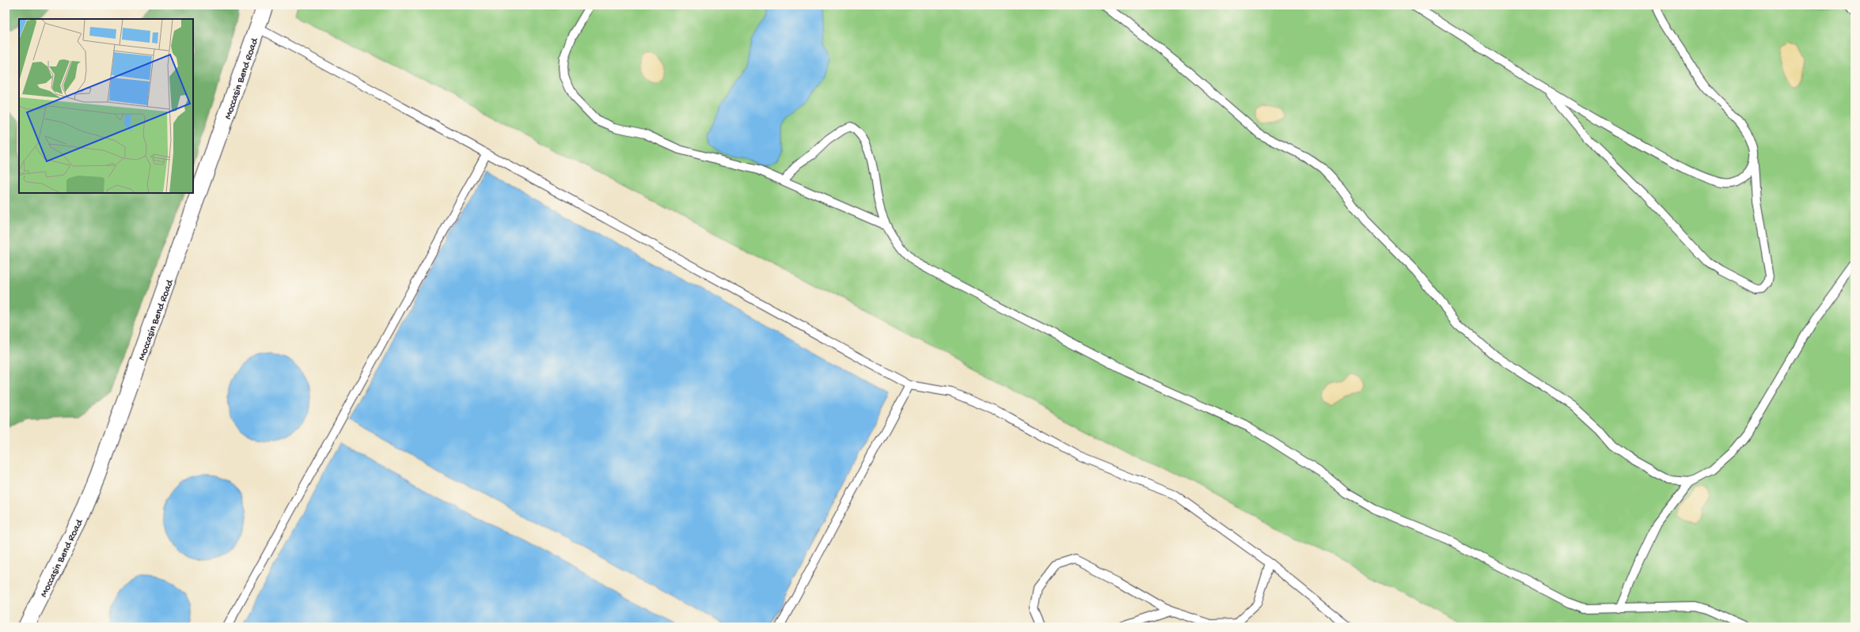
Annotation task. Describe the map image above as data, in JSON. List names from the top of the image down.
{
  "streets": {
    "street": ["Moccasin Bend Road"]
  }
}
